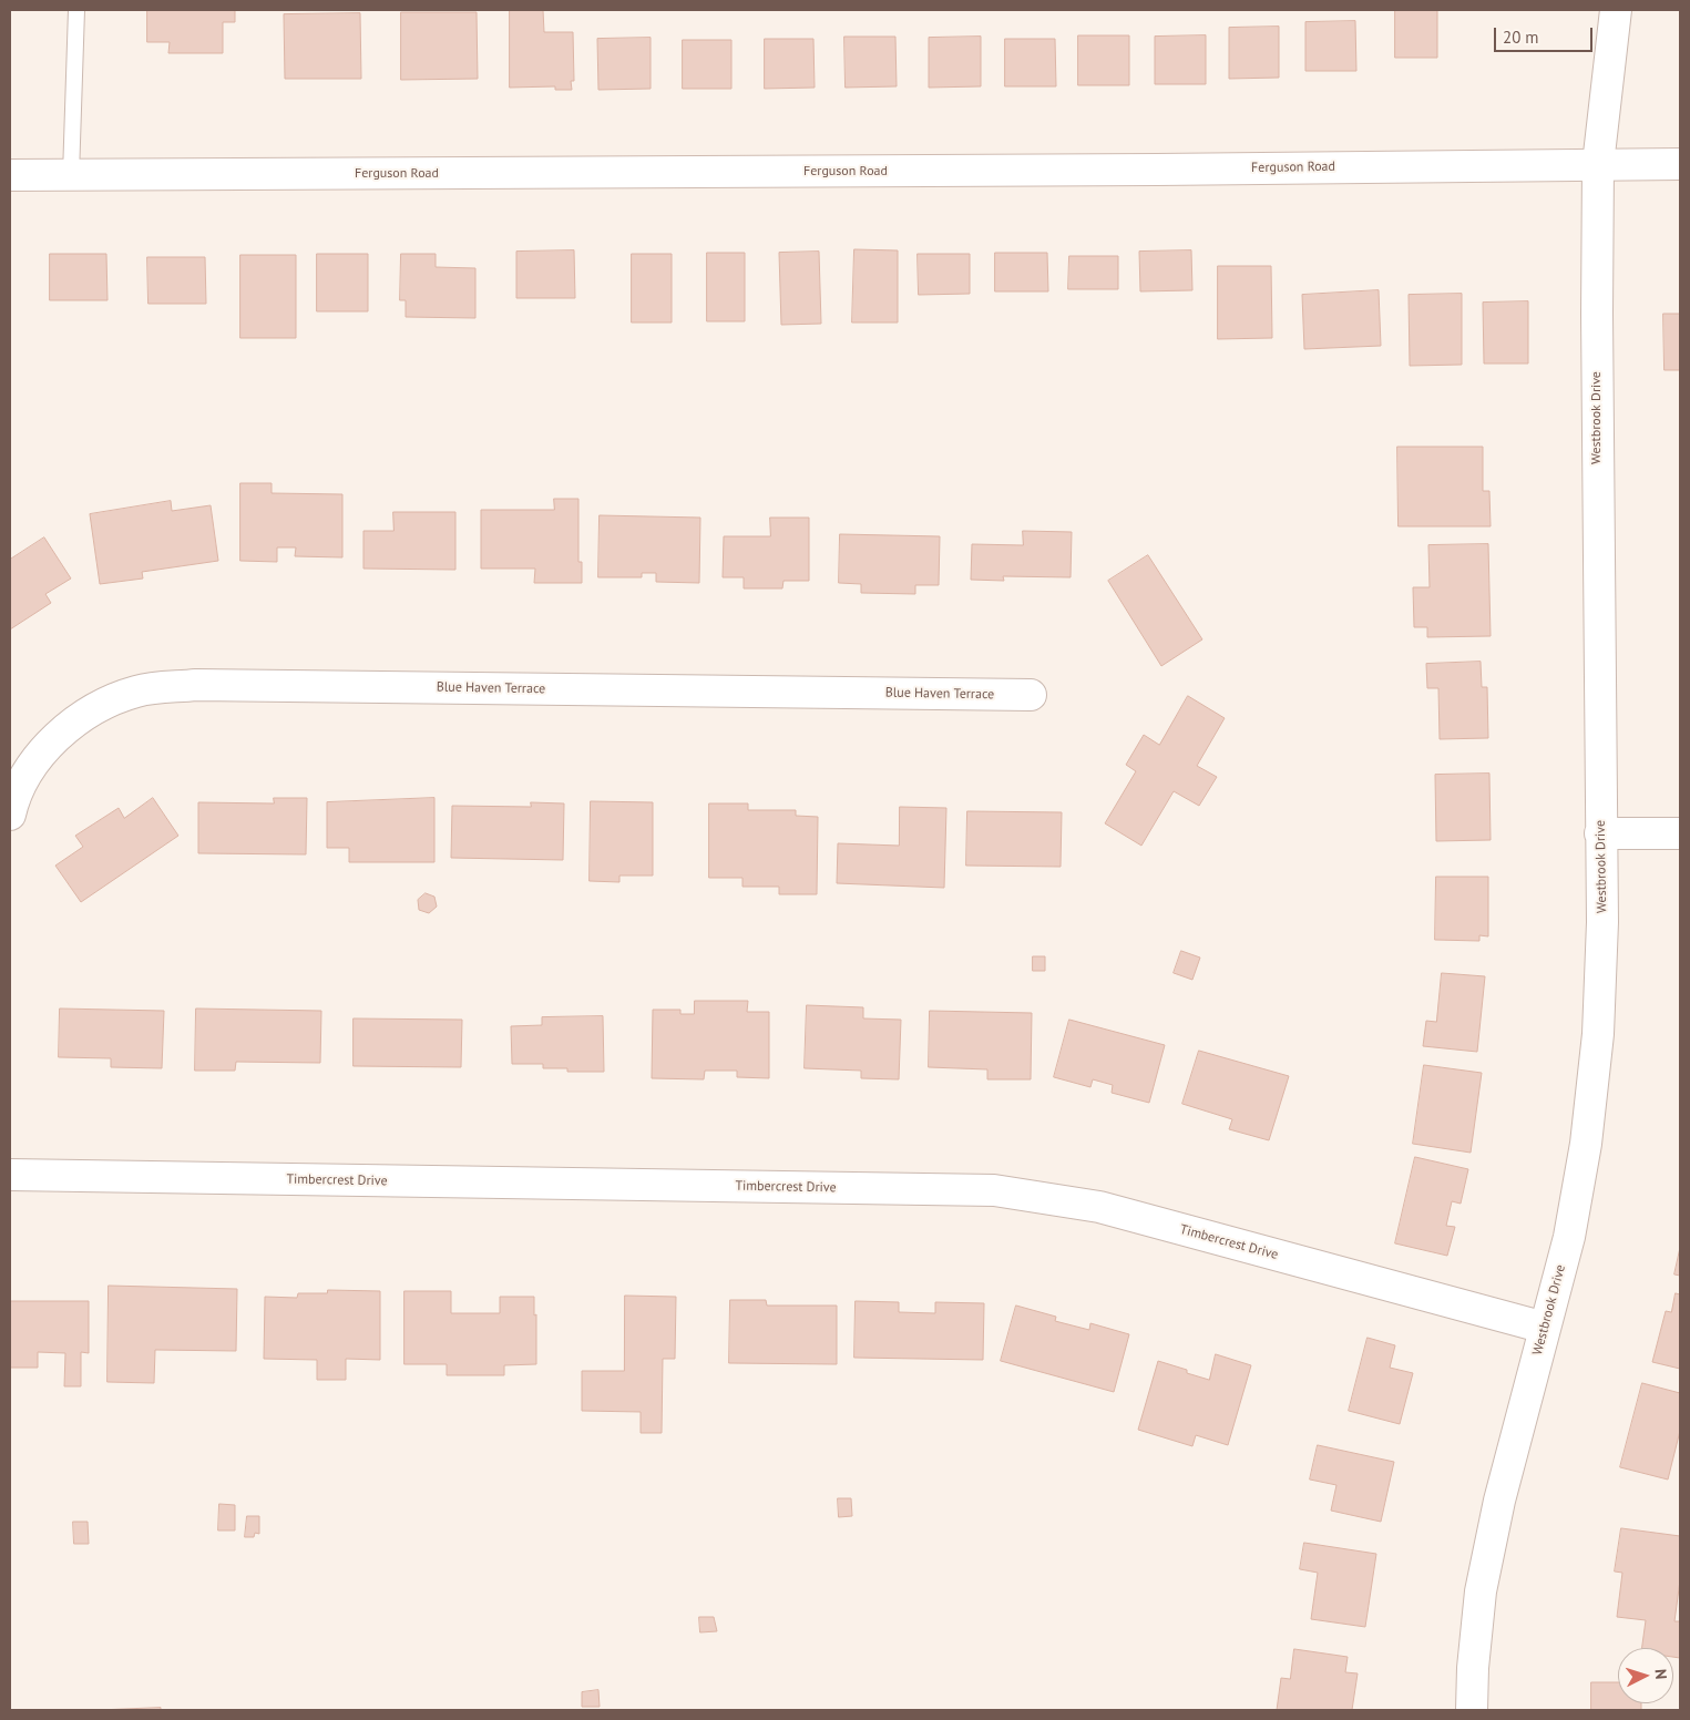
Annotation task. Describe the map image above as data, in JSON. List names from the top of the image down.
{
  "streets": {
    "street": [
      "Ferguson Road",
      "Westbrook Drive",
      "Blue Haven Terrace",
      "Timbercrest Drive"
    ]
  },
  "crossings": [
    ["Ferguson Road", "Westbrook Drive"],
    ["Westbrook Drive", "Timbercrest Drive"]
  ],
  "scale_bar": "20 m",
  "north": "right"
}
